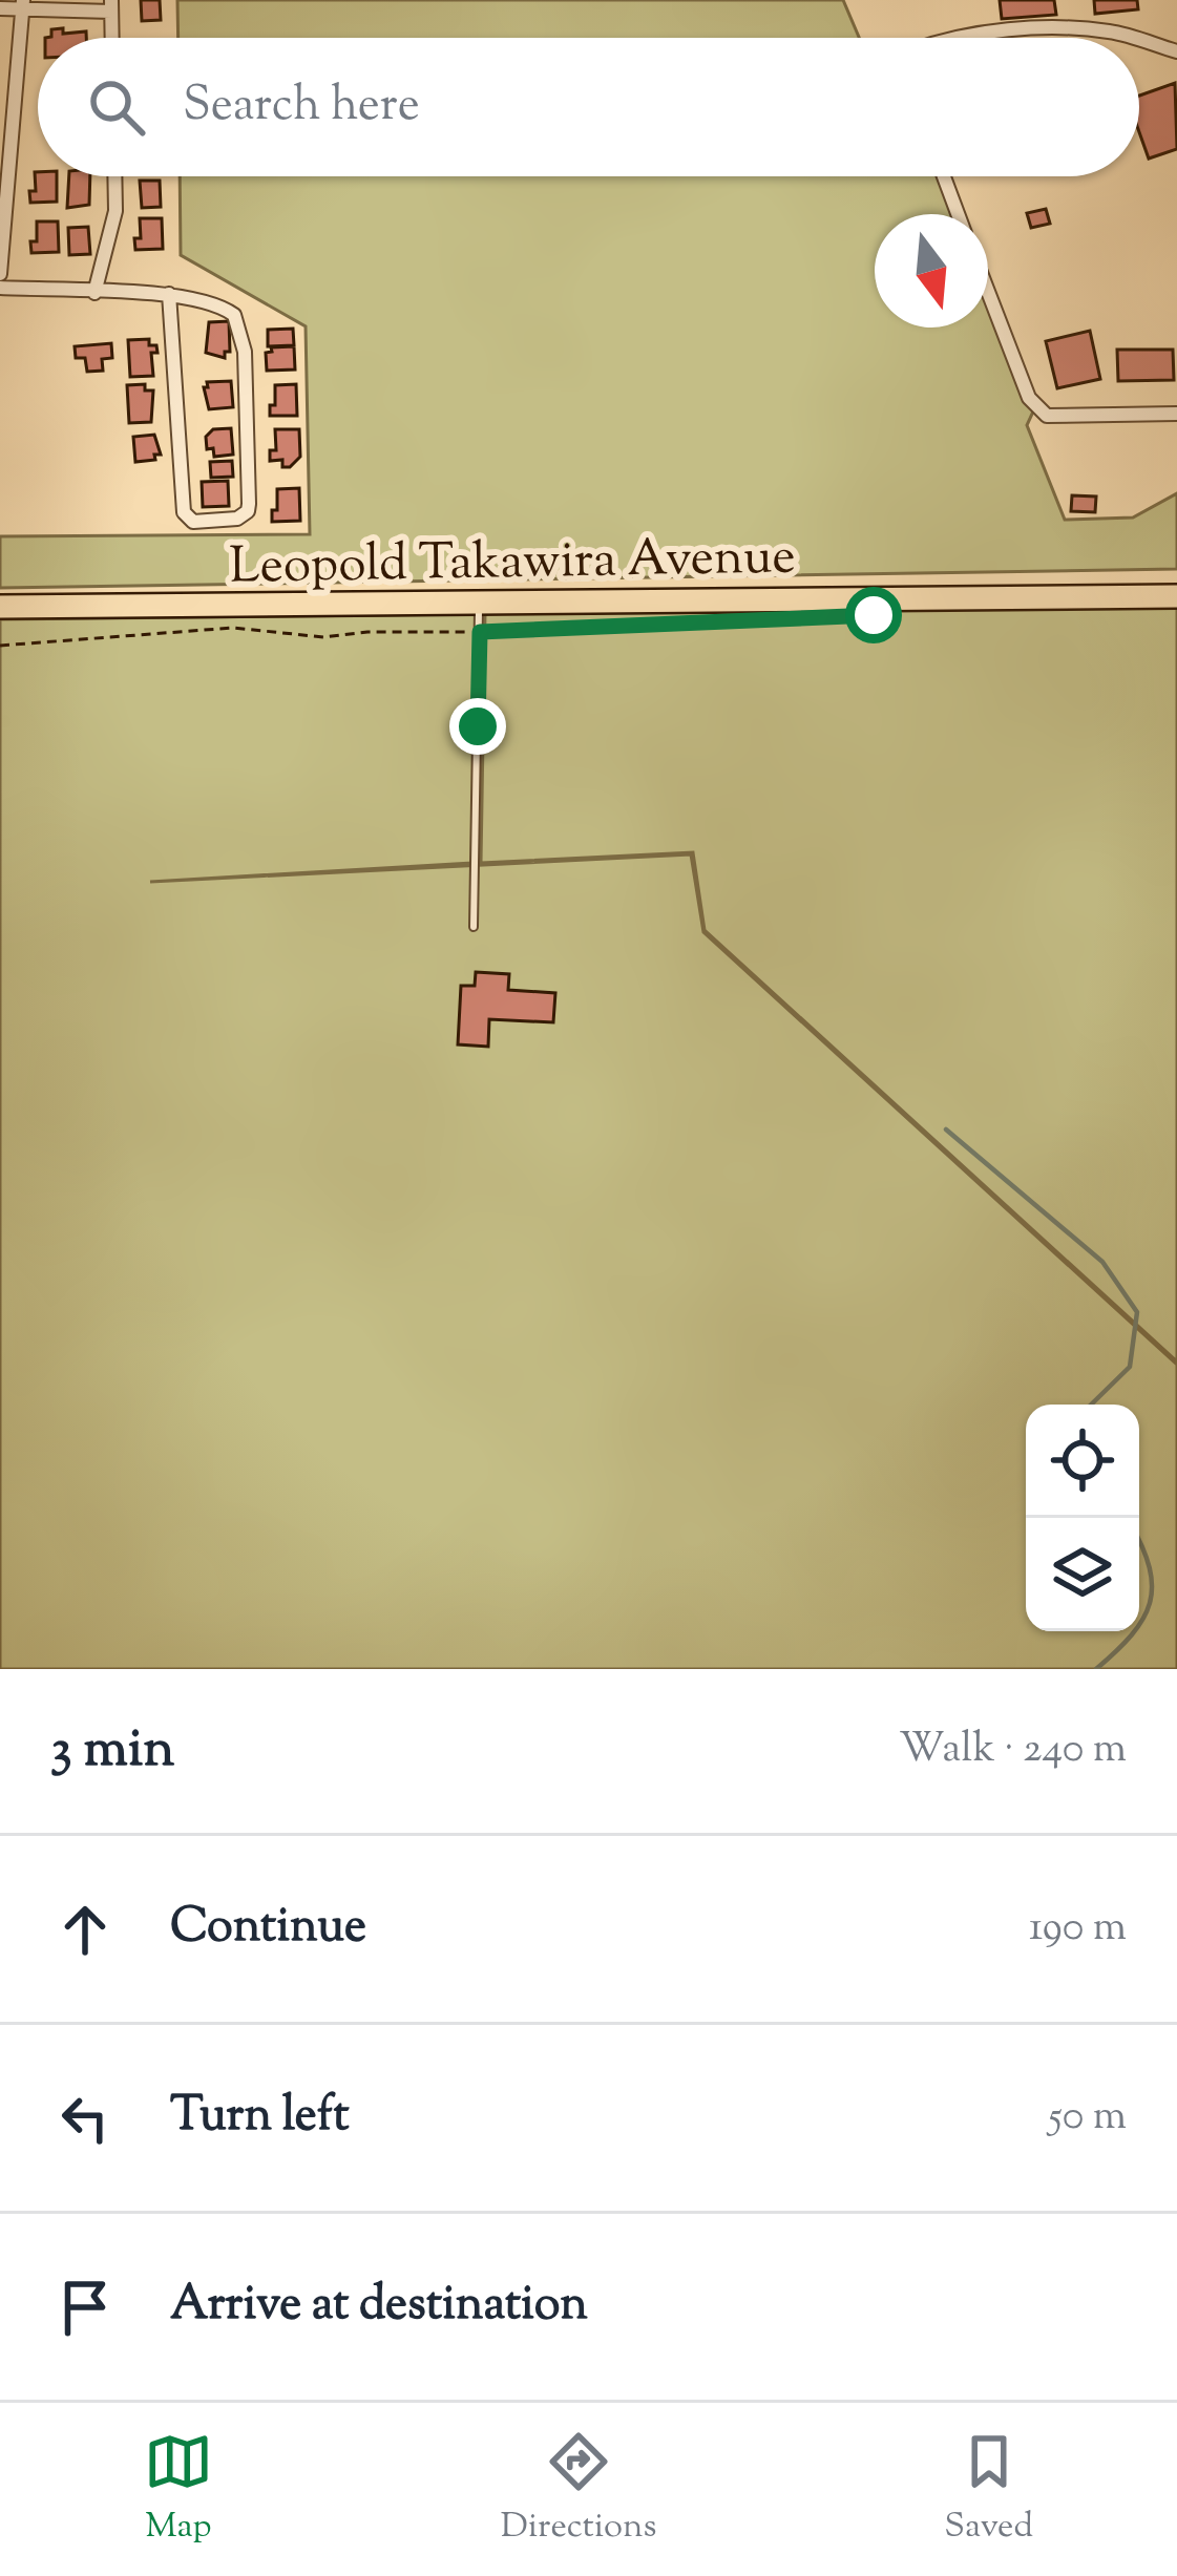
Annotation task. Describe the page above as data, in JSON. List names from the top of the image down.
{
  "streets": {
    "highway": ["Leopold Takawira Avenue"]
  },
  "north": "bottom",
  "page": {
    "search": "Search here",
    "heading": ["3 min", "Walk · 240 m"],
    "list": [
      ["Continue", "190 m"],
      ["Turn left", "50 m"],
      "Arrive at destination"
    ],
    "nav": ["Map", "Directions", "Saved"]
  }
}
